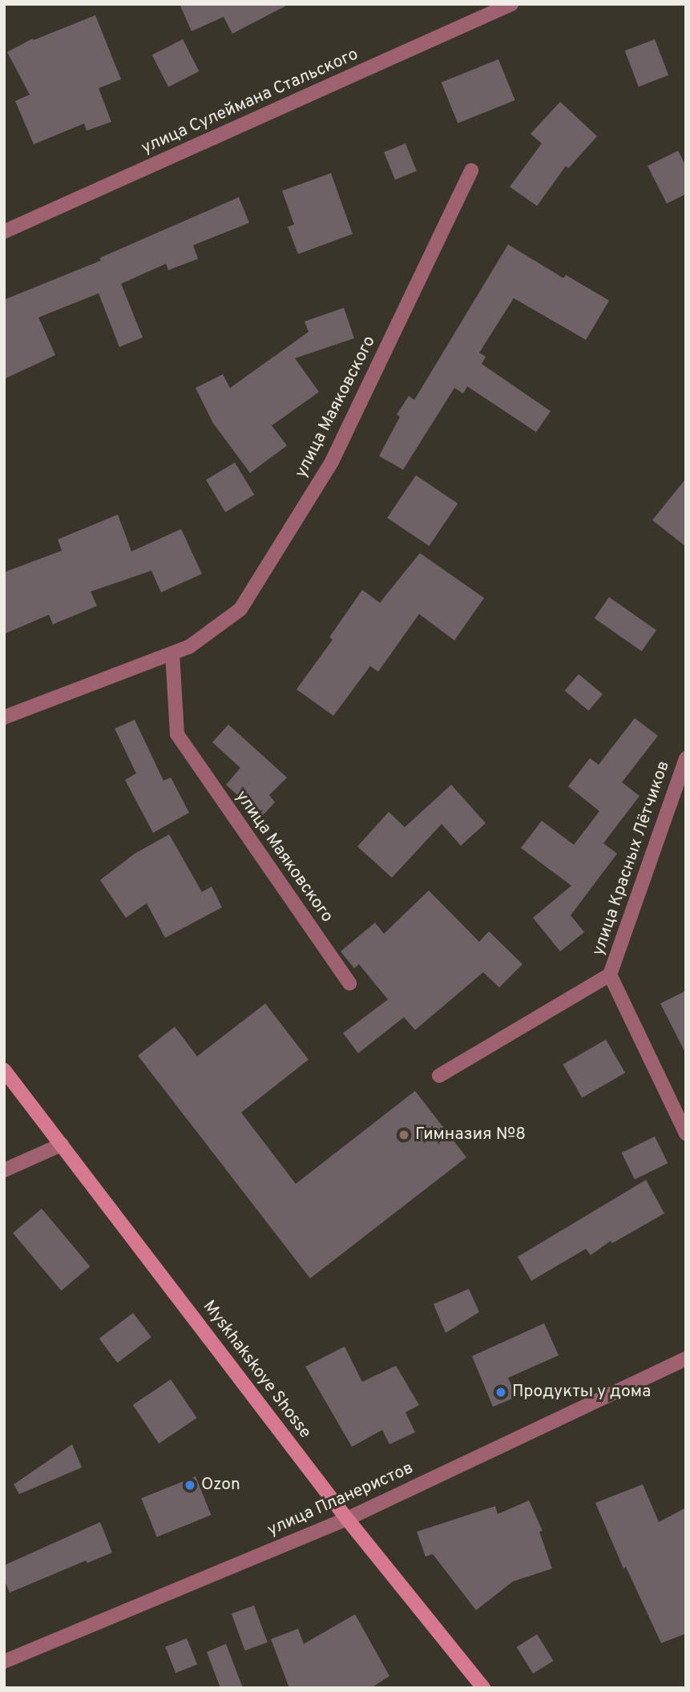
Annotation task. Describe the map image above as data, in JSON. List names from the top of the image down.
{
  "streets": {
    "street": [
      "улица Сулеймана Стальского",
      "улица Маяковского",
      "улица Красных Лётчиков",
      "Myskhakskoye Shosse",
      "улица Планеристов"
    ]
  },
  "crossings": [
    ["Myskhakskoye Shosse", "улица Планеристов"]
  ],
  "places": ["Гимназия №8", "Продукты у дома", "Ozon"]
}
